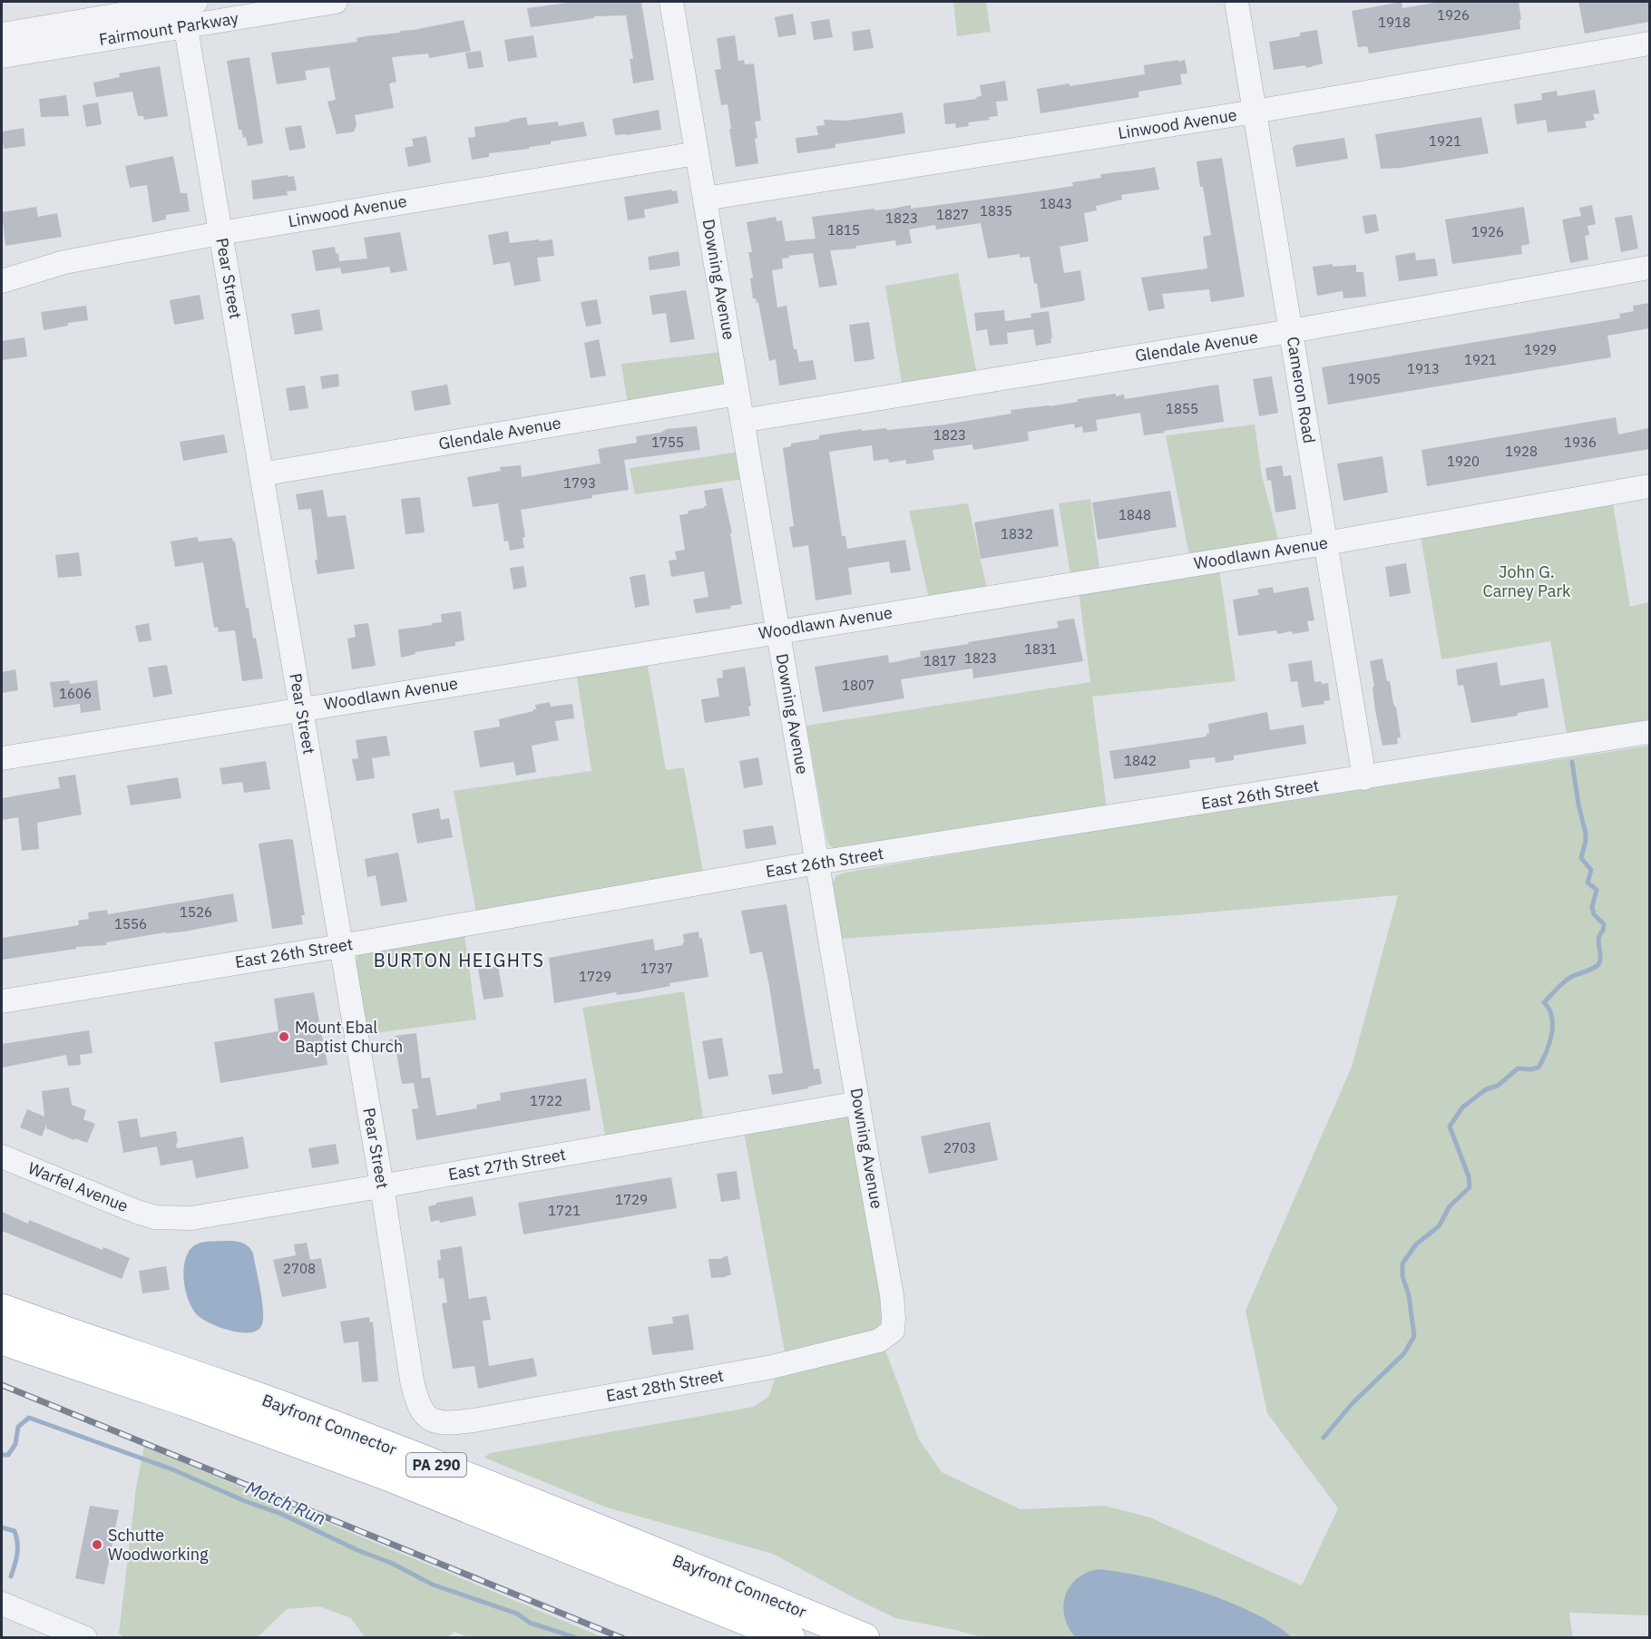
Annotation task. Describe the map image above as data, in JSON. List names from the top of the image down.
{
  "streets": {
    "highway": ["Bayfront Connector", "PA 290"],
    "street": [
      "Fairmount Parkway",
      "Linwood Avenue",
      "Pear Street",
      "Downing Avenue",
      "Glendale Avenue",
      "Cameron Road",
      "Woodlawn Avenue",
      "East 26th Street",
      "East 27th Street",
      "Warfel Avenue",
      "East 28th Street"
    ]
  },
  "crossings": [
    ["Fairmount Parkway", "Pear Street"],
    ["Linwood Avenue", "Pear Street"],
    ["Linwood Avenue", "Downing Avenue"],
    ["Linwood Avenue", "Cameron Road"],
    ["Pear Street", "Glendale Avenue"],
    ["Pear Street", "Woodlawn Avenue"],
    ["Pear Street", "East 26th Street"],
    ["Pear Street", "East 27th Street"],
    ["Pear Street", "East 28th Street"],
    ["Downing Avenue", "Glendale Avenue"],
    ["Downing Avenue", "Woodlawn Avenue"],
    ["Downing Avenue", "East 26th Street"],
    ["Downing Avenue", "East 27th Street"],
    ["Downing Avenue", "East 28th Street"],
    ["Glendale Avenue", "Cameron Road"],
    ["Cameron Road", "Woodlawn Avenue"],
    ["Cameron Road", "East 26th Street"],
    ["East 27th Street", "Warfel Avenue"]
  ],
  "districts": ["BURTON HEIGHTS"],
  "water": ["Motch Run"],
  "parks": ["John G. Carney Park"],
  "places": ["Mount Ebal Baptist Church", "Schutte Woodworking"],
  "house_numbers": [
    "1926",
    "1918",
    "1921",
    "1843",
    "1835",
    "1827",
    "1823",
    "1815",
    "1926",
    "1929",
    "1921",
    "1913",
    "1905",
    "1855",
    "1823",
    "1755",
    "1936",
    "1928",
    "1920",
    "1793",
    "1848",
    "1832",
    "1831",
    "1823",
    "1817",
    "1807",
    "1606",
    "1842",
    "1526",
    "1556",
    "1737",
    "1729",
    "1722",
    "2703",
    "1729",
    "1721",
    "2708"
  ]
}
